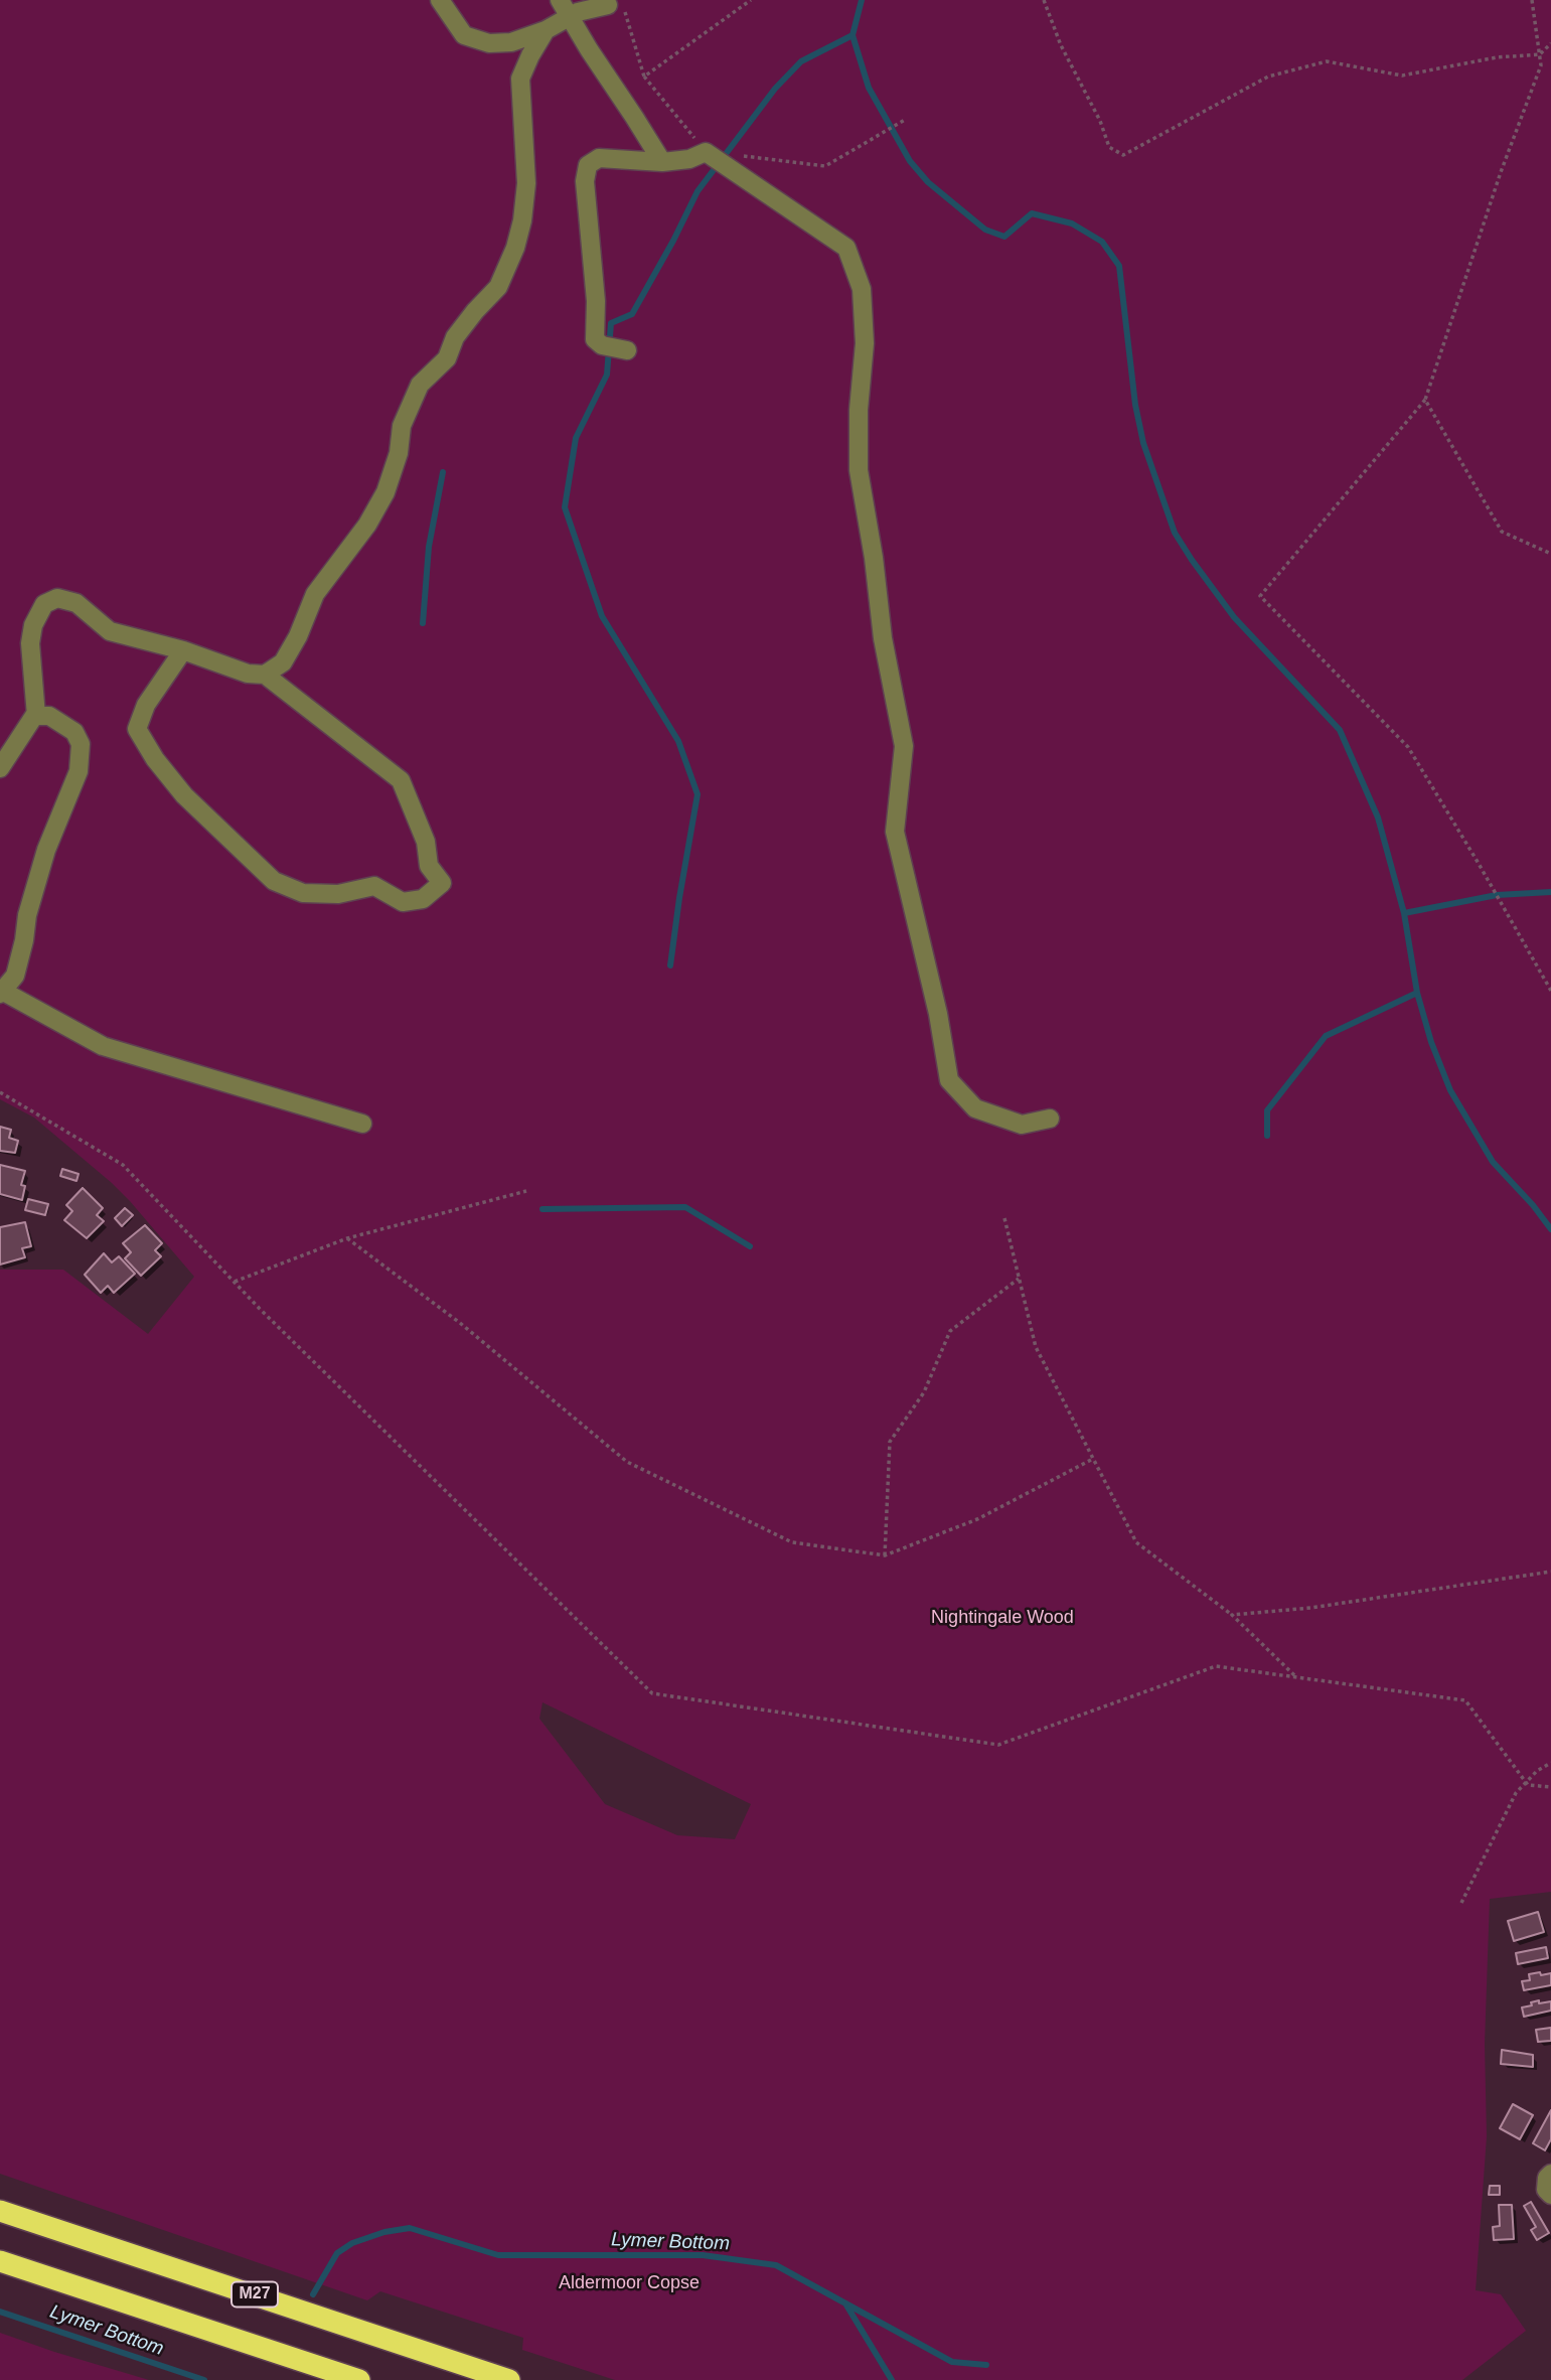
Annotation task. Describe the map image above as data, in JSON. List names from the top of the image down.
{
  "streets": {
    "highway": ["M27"]
  },
  "water": ["Lymer Bottom"],
  "parks": ["Nightingale Wood", "Aldermoor Copse"]
}
